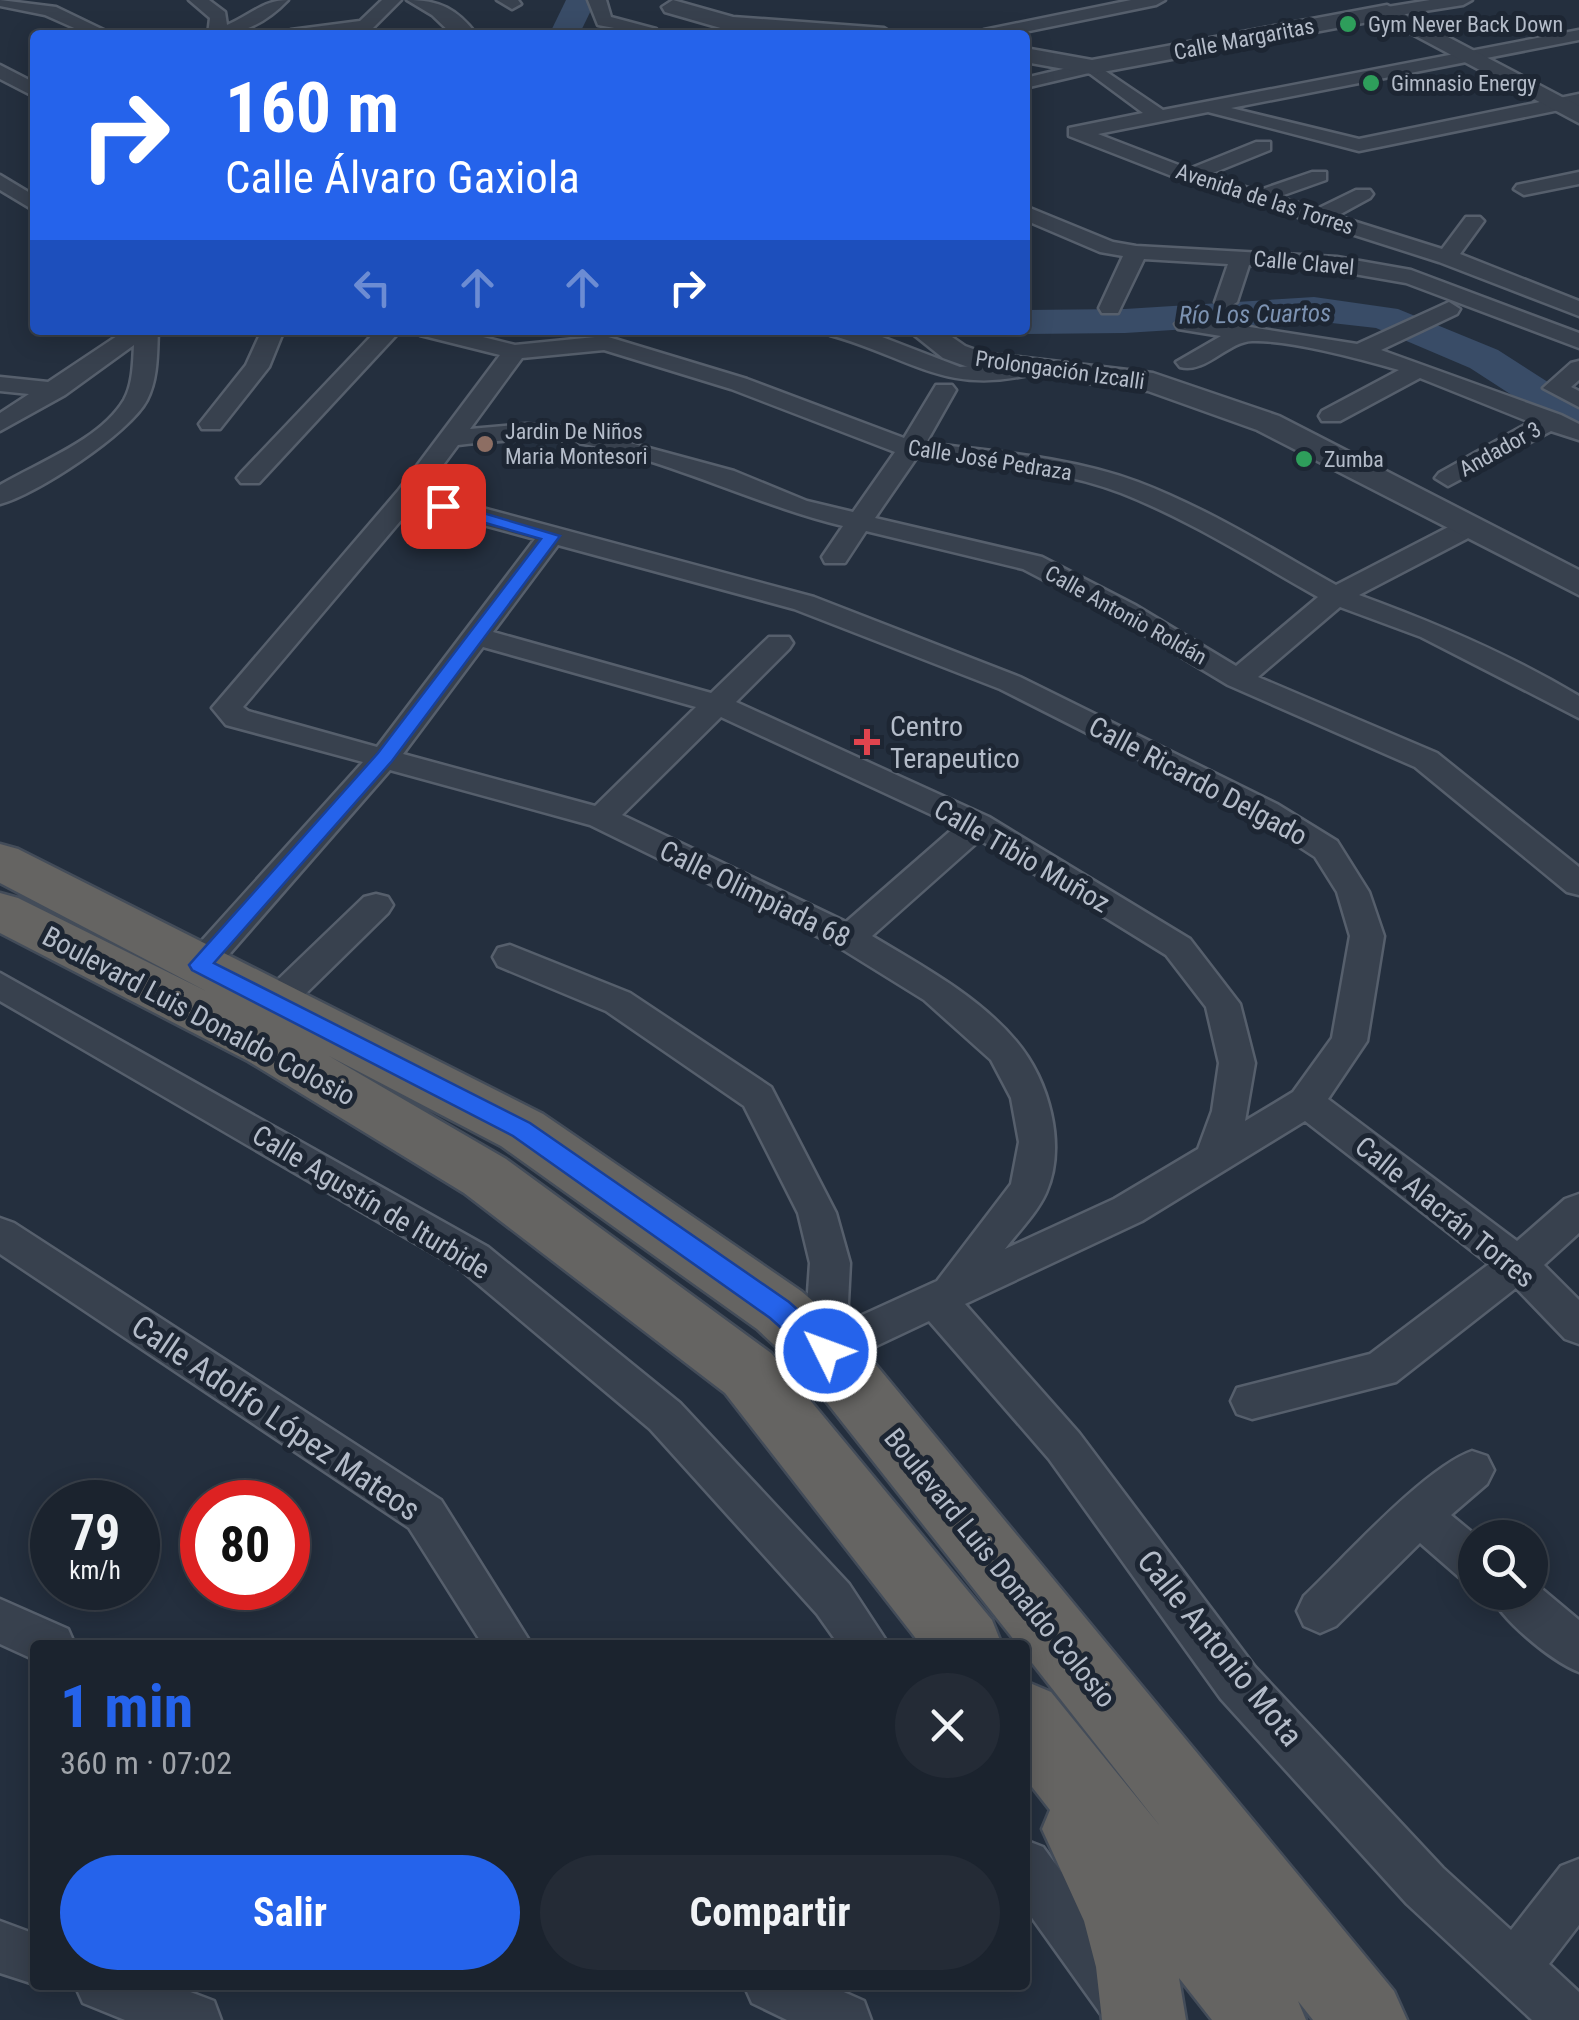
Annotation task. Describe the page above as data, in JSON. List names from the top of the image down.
{
  "streets": {
    "highway": ["Boulevard Luis Donaldo Colosio"],
    "street": [
      "Calle Margaritas",
      "Avenida de las Torres",
      "Calle Clavel",
      "Prolongación Izcalli",
      "Andador 3",
      "Calle José Pedraza",
      "Calle Antonio Roldán",
      "Calle Ricardo Delgado",
      "Calle Tibio Muñoz",
      "Calle Olimpiada 68",
      "Calle Agustín de Iturbide",
      "Calle Alacrán Torres",
      "Calle Adolfo López Mateos",
      "Calle Antonio Mota"
    ]
  },
  "crossings": [
    ["Calle Ricardo Delgado", "Calle Tibio Muñoz"],
    ["Calle Ricardo Delgado", "Calle Olimpiada 68"],
    ["Calle Ricardo Delgado", "Boulevard Luis Donaldo Colosio"],
    ["Calle Ricardo Delgado", "Calle Alacrán Torres"],
    ["Calle Ricardo Delgado", "Calle Antonio Mota"],
    ["Calle Olimpiada 68", "Calle Antonio Mota"]
  ],
  "water": ["Río Los Cuartos"],
  "places": {
    "other": [
      "Gym Never Back Down",
      "Gimnasio Energy",
      "Jardin De Niños Maria Montesori",
      "Zumba"
    ],
    "health": ["Centro Terapeutico"]
  },
  "page": {
    "turn": ["160 m", "Calle Álvaro Gaxiola"],
    "speed": "79 km/h",
    "limit": "80",
    "heading": ["1 min", "360 m · 07:02"],
    "buttons": ["Salir", "Compartir"]
  }
}
